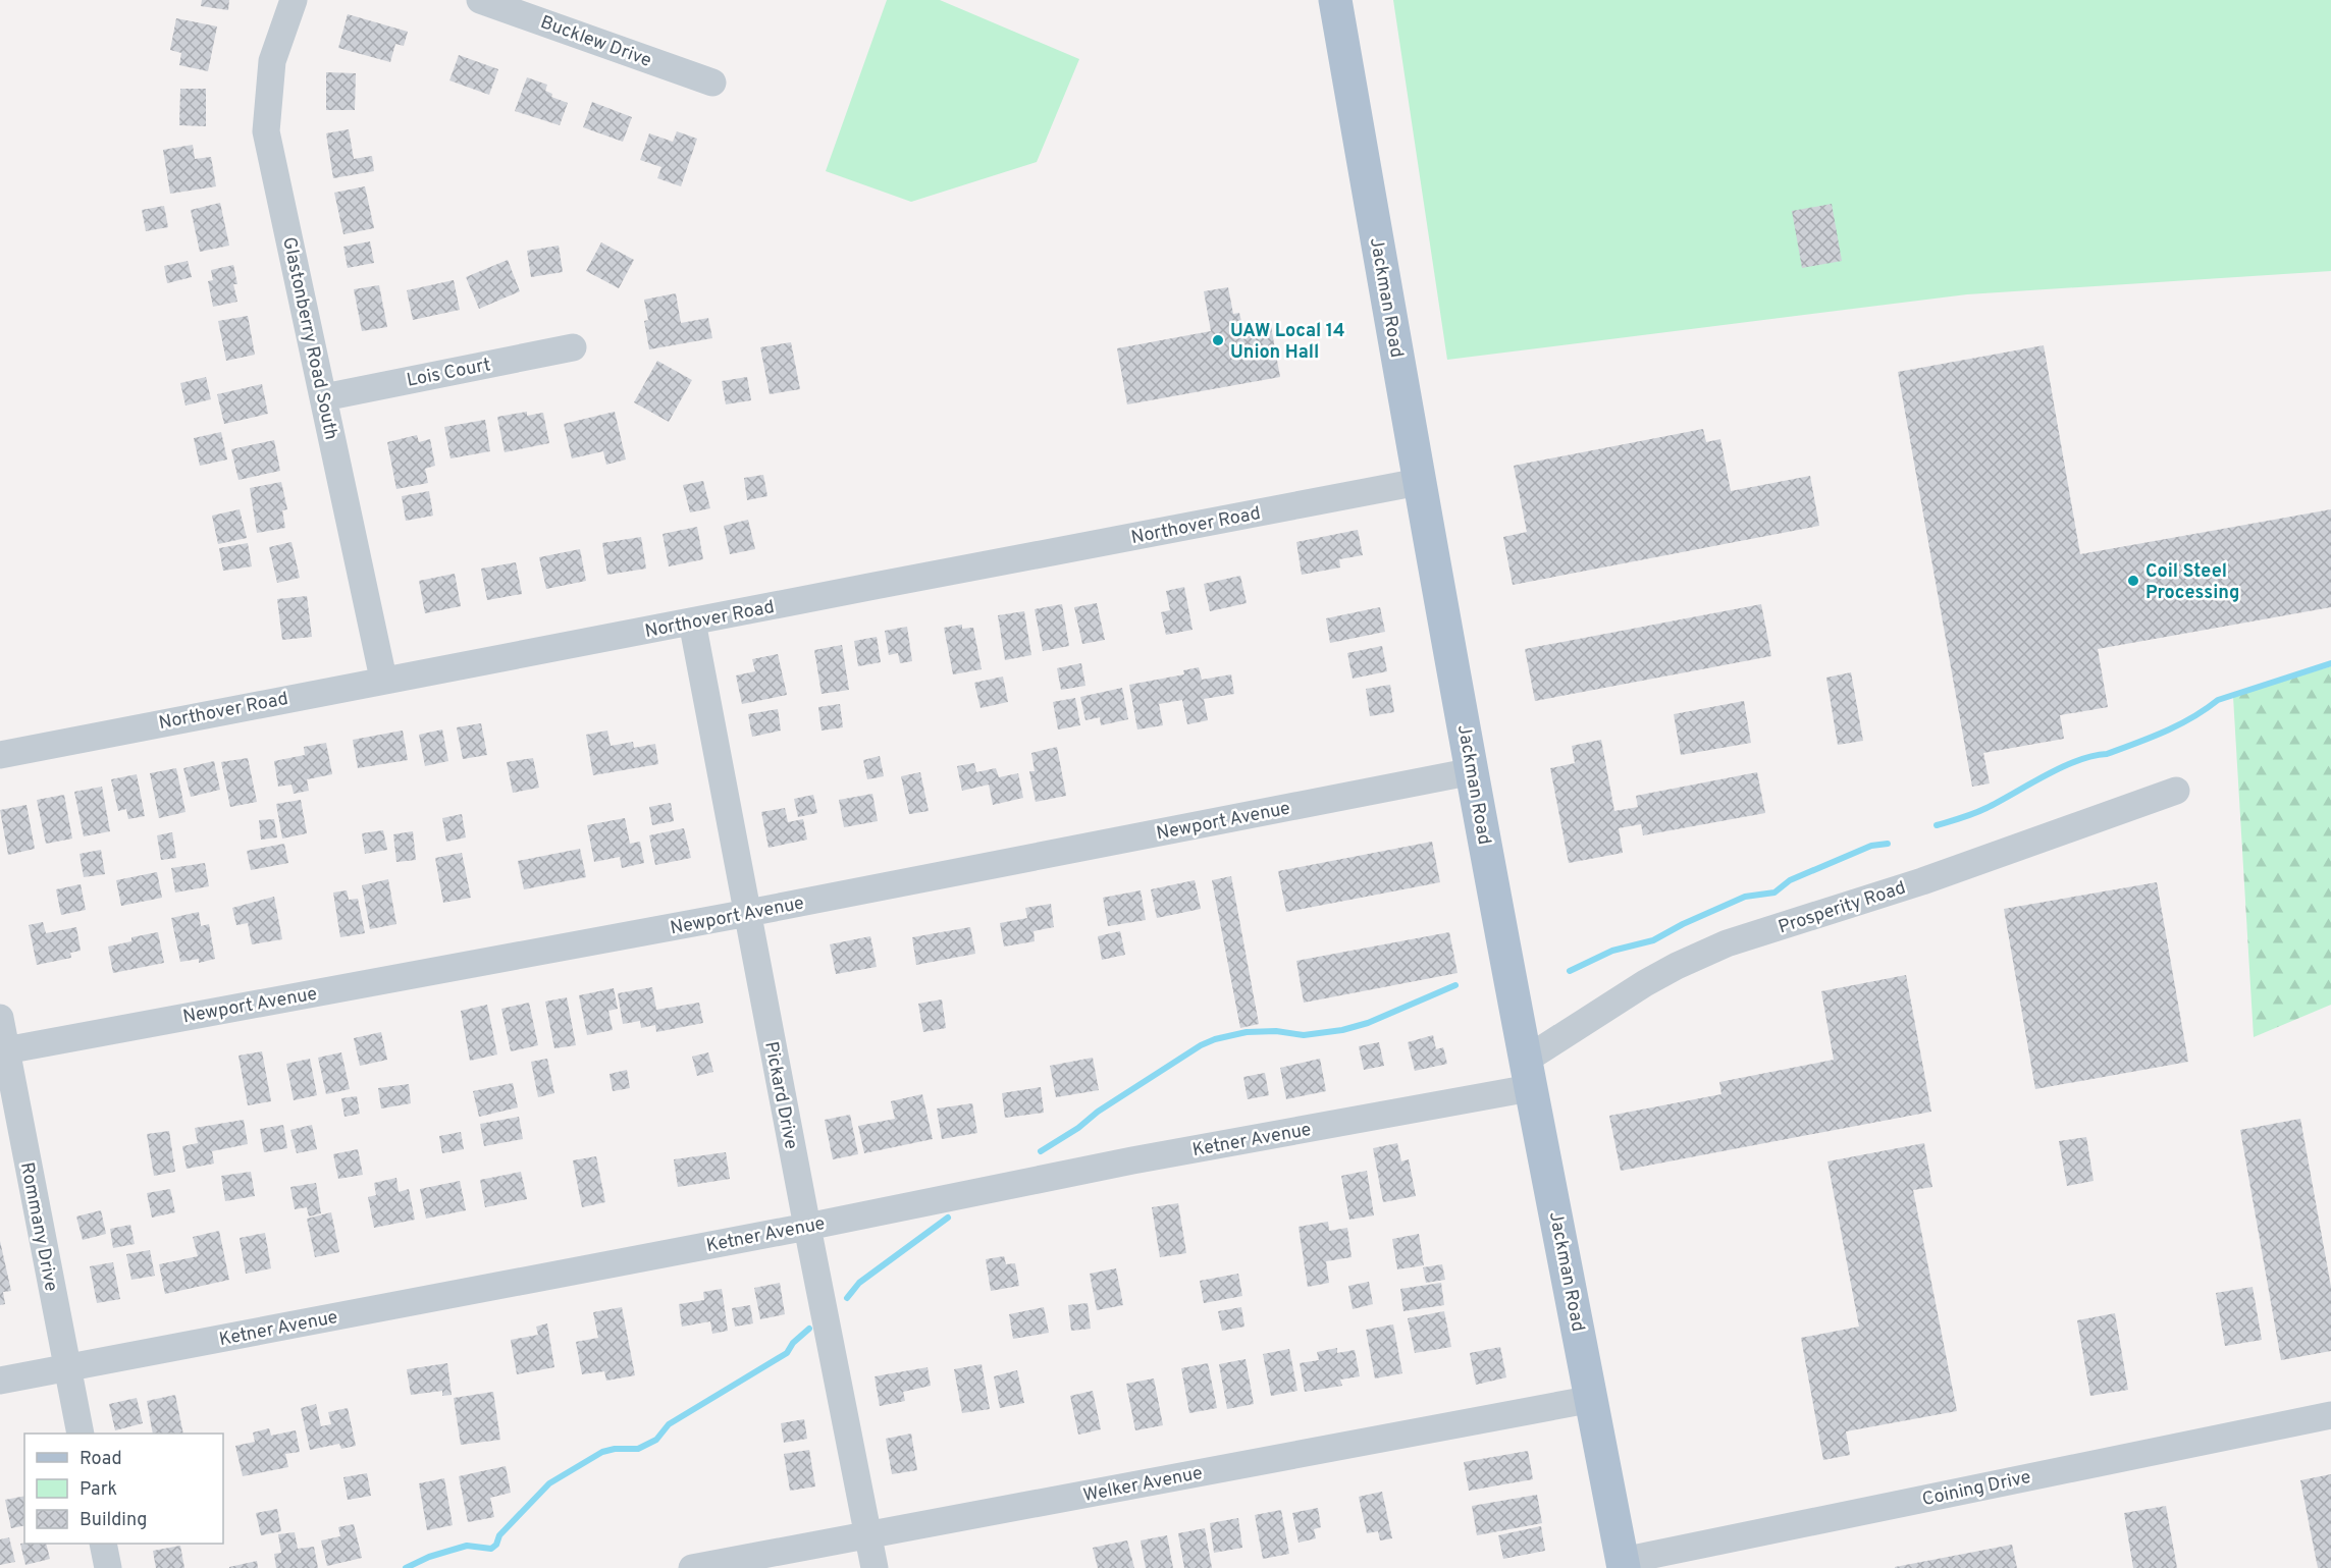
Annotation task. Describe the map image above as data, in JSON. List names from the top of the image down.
{
  "streets": {
    "main road": ["Jackman Road"],
    "street": [
      "Bucklew Drive",
      "Glastonberry Road South",
      "Lois Court",
      "Northover Road",
      "Newport Avenue",
      "Prosperity Road",
      "Pickard Drive",
      "Ketner Avenue",
      "Rommany Drive",
      "Welker Avenue",
      "Coining Drive"
    ]
  },
  "crossings": [
    ["Jackman Road", "Northover Road"],
    ["Jackman Road", "Newport Avenue"],
    ["Jackman Road", "Prosperity Road"],
    ["Jackman Road", "Ketner Avenue"],
    ["Jackman Road", "Welker Avenue"],
    ["Jackman Road", "Coining Drive"],
    ["Glastonberry Road South", "Lois Court"],
    ["Glastonberry Road South", "Northover Road"],
    ["Northover Road", "Pickard Drive"],
    ["Newport Avenue", "Pickard Drive"],
    ["Newport Avenue", "Rommany Drive"],
    ["Prosperity Road", "Ketner Avenue"],
    ["Pickard Drive", "Ketner Avenue"],
    ["Pickard Drive", "Welker Avenue"],
    ["Ketner Avenue", "Rommany Drive"]
  ],
  "places": ["UAW Local 14 Union Hall", "Coil Steel Processing"],
  "legend": ["Road", "Park", "Building"]
}
